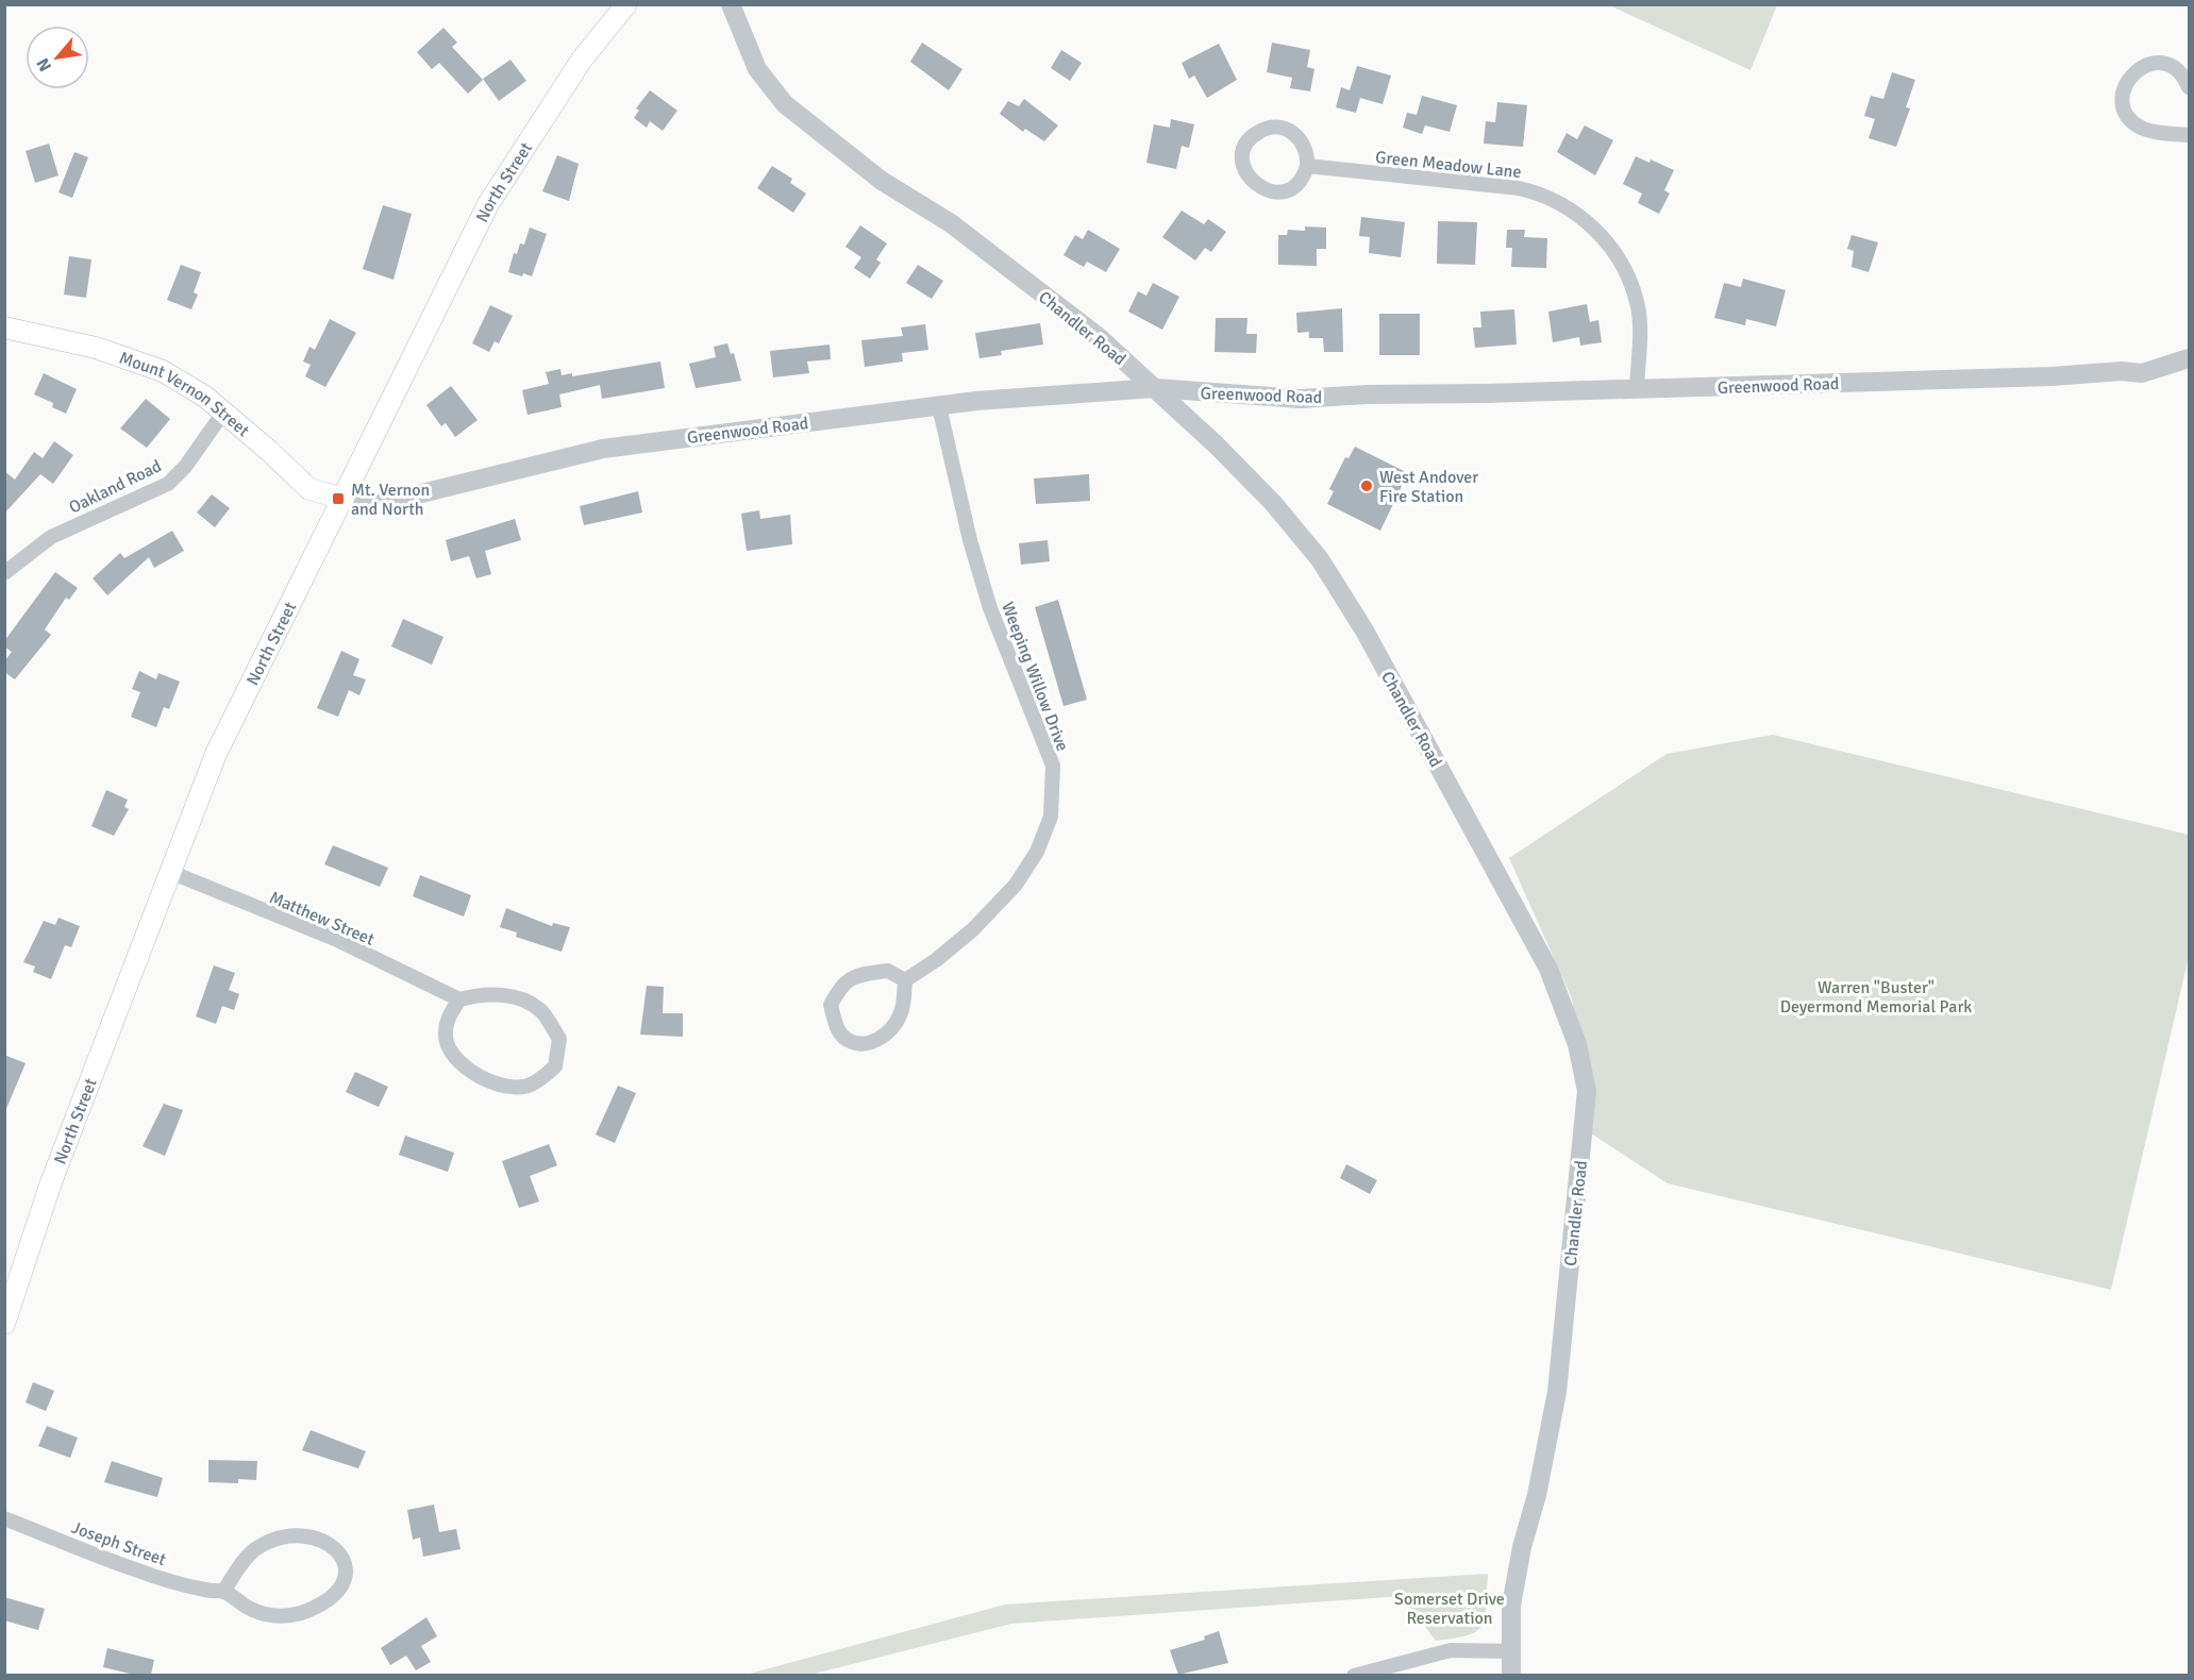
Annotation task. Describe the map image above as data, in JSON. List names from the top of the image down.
{
  "streets": {
    "main road": ["North Street", "Mount Vernon Street"],
    "street": [
      "Green Meadow Lane",
      "Chandler Road",
      "Greenwood Road",
      "Oakland Road",
      "Weeping Willow Drive",
      "Matthew Street",
      "Joseph Street"
    ]
  },
  "crossings": [
    ["Green Meadow Lane", "Greenwood Road"],
    ["North Street", "Greenwood Road"],
    ["North Street", "Mount Vernon Street"],
    ["North Street", "Matthew Street"],
    ["Chandler Road", "Greenwood Road"],
    ["Greenwood Road", "Mount Vernon Street"],
    ["Greenwood Road", "Weeping Willow Drive"],
    ["Mount Vernon Street", "Oakland Road"]
  ],
  "parks": ["Warren \"Buster\" Deyermond Memorial Park", "Somerset Drive Reservation"],
  "places": {
    "other": ["West Andover Fire Station"],
    "transit": ["Mt. Vernon and North"]
  },
  "north": "bottom left"
}
